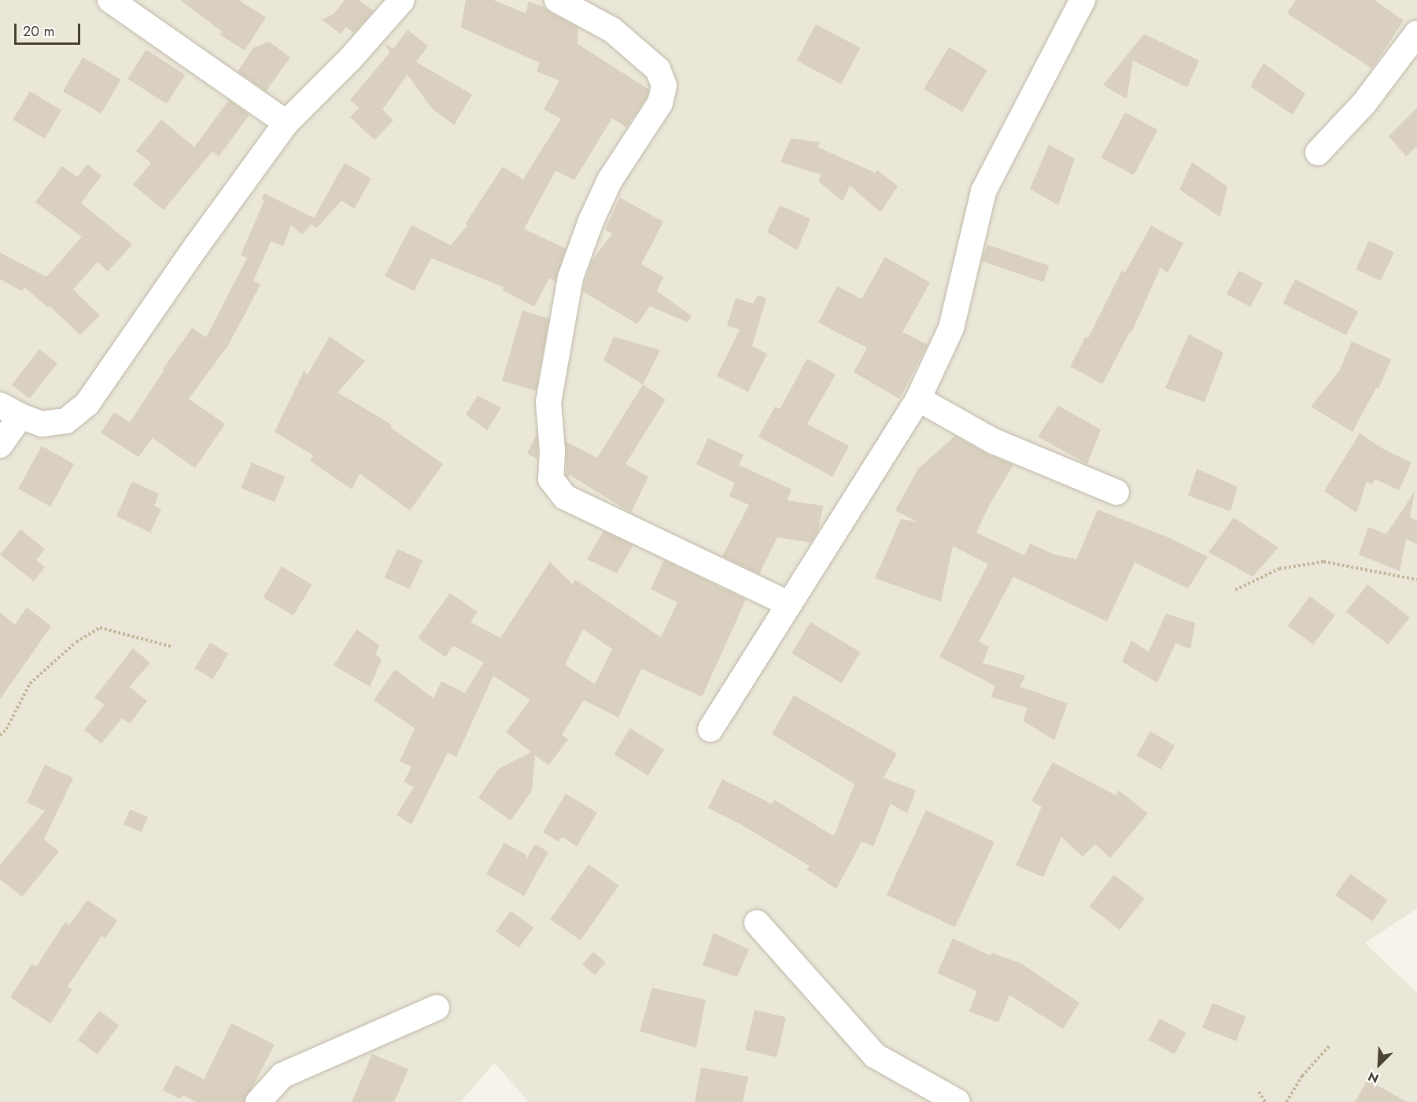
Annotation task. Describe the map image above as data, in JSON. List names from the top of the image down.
{
  "scale_bar": "20 m",
  "north": "bottom left"
}
